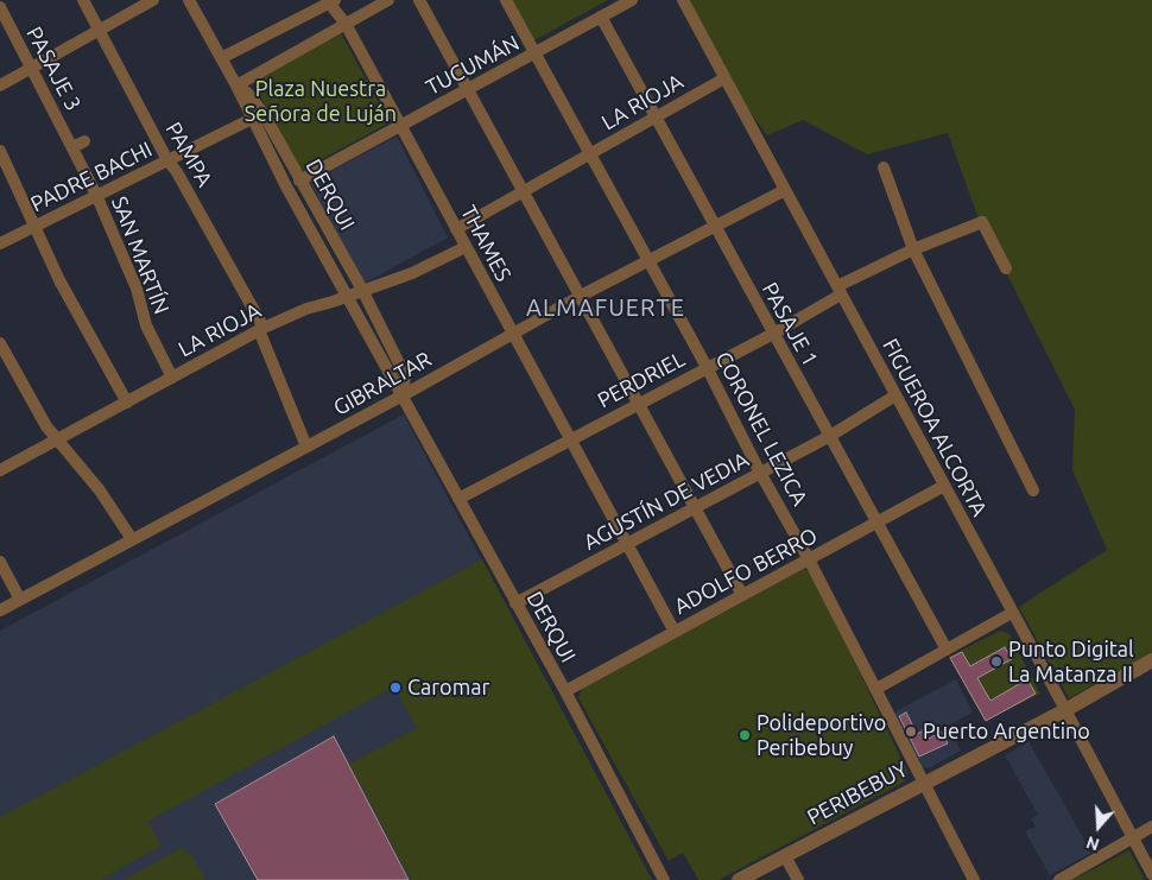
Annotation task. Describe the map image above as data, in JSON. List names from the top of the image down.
{
  "streets": {
    "street": [
      "TUCUMÁN",
      "PASAJE 3",
      "LA RIOJA",
      "PAMPA",
      "PADRE BACHI",
      "DERQUI",
      "THAMES",
      "SAN MARTÍN",
      "PASAJE 1",
      "PERDRIEL",
      "GIBRALTAR",
      "FIGUEROA ALCORTA",
      "CORONEL LEZICA",
      "AGUSTÍN DE VEDIA",
      "ADOLFO BERRO",
      "PERIBEBUY"
    ]
  },
  "crossings": [
    ["TUCUMÁN", "DERQUI"],
    ["TUCUMÁN", "THAMES"],
    ["TUCUMÁN", "PASAJE 1"],
    ["TUCUMÁN", "CORONEL LEZICA"],
    ["PASAJE 3", "SAN MARTÍN"],
    ["LA RIOJA", "PAMPA"],
    ["LA RIOJA", "DERQUI"],
    ["LA RIOJA", "THAMES"],
    ["LA RIOJA", "SAN MARTÍN"],
    ["LA RIOJA", "PASAJE 1"],
    ["LA RIOJA", "FIGUEROA ALCORTA"],
    ["LA RIOJA", "CORONEL LEZICA"],
    ["PAMPA", "PADRE BACHI"],
    ["PAMPA", "GIBRALTAR"],
    ["PADRE BACHI", "DERQUI"],
    ["PADRE BACHI", "SAN MARTÍN"],
    ["DERQUI", "PERDRIEL"],
    ["DERQUI", "GIBRALTAR"],
    ["DERQUI", "AGUSTÍN DE VEDIA"],
    ["DERQUI", "ADOLFO BERRO"],
    ["THAMES", "PERDRIEL"],
    ["THAMES", "GIBRALTAR"],
    ["THAMES", "AGUSTÍN DE VEDIA"],
    ["THAMES", "ADOLFO BERRO"],
    ["PASAJE 1", "PERDRIEL"],
    ["PASAJE 1", "GIBRALTAR"],
    ["PASAJE 1", "AGUSTÍN DE VEDIA"],
    ["PASAJE 1", "ADOLFO BERRO"],
    ["PERDRIEL", "FIGUEROA ALCORTA"],
    ["PERDRIEL", "CORONEL LEZICA"],
    ["GIBRALTAR", "FIGUEROA ALCORTA"],
    ["GIBRALTAR", "CORONEL LEZICA"],
    ["FIGUEROA ALCORTA", "AGUSTÍN DE VEDIA"],
    ["FIGUEROA ALCORTA", "ADOLFO BERRO"],
    ["FIGUEROA ALCORTA", "PERIBEBUY"],
    ["CORONEL LEZICA", "AGUSTÍN DE VEDIA"],
    ["CORONEL LEZICA", "ADOLFO BERRO"],
    ["CORONEL LEZICA", "PERIBEBUY"]
  ],
  "districts": ["ALMAFUERTE"],
  "parks": ["Plaza Nuestra Señora de Luján"],
  "places": [
    "Punto Digital La Matanza II",
    "Caromar",
    "Puerto Argentino",
    "Polideportivo Peribebuy"
  ],
  "north": "bottom"
}
